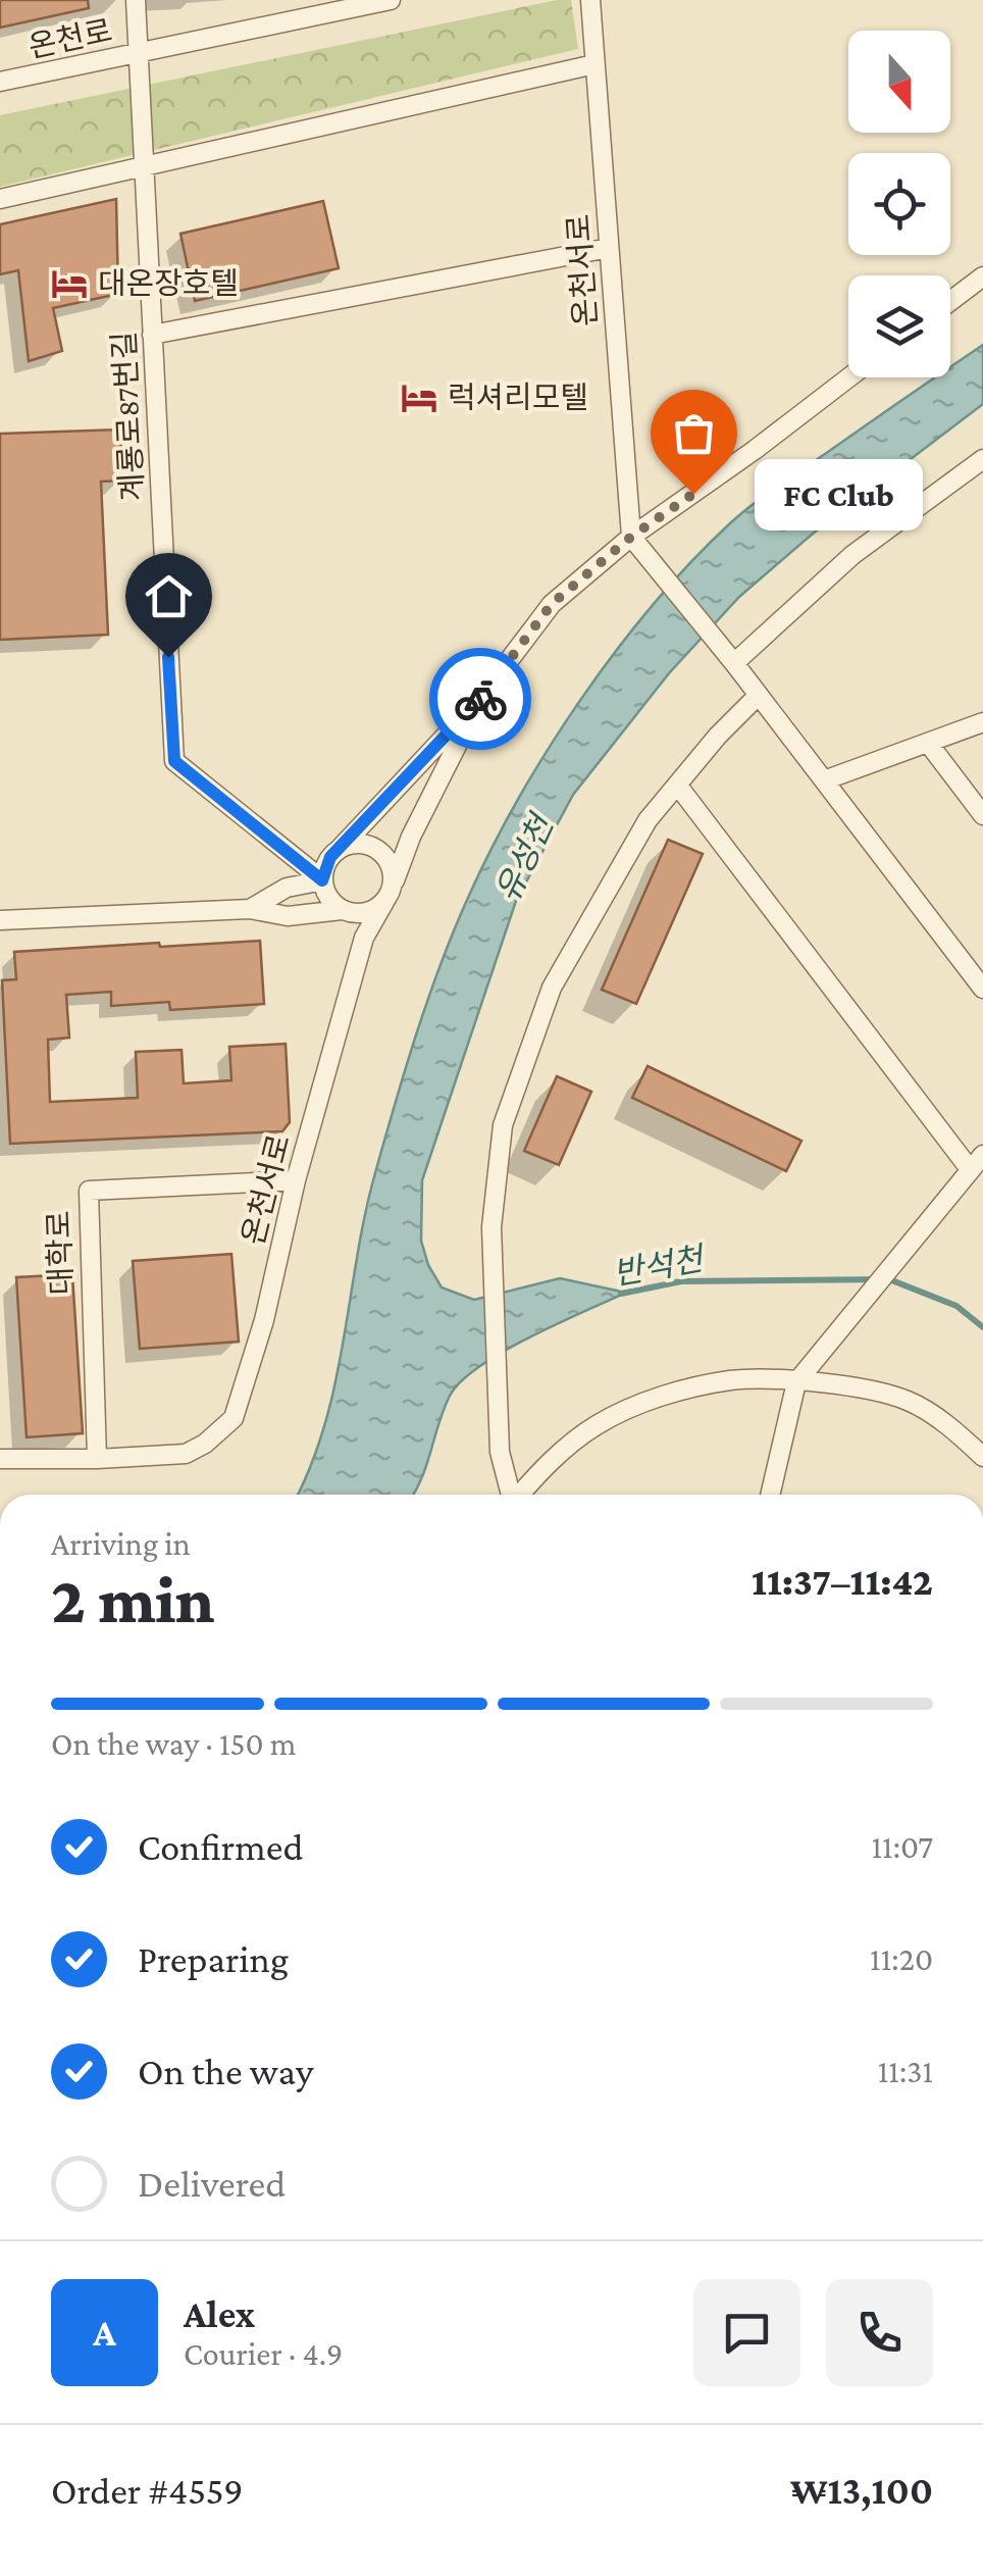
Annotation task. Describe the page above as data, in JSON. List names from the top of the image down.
{
  "streets": {
    "street": [
      "온천로",
      "온천서로",
      "계룡로87번길",
      "대학로"
    ]
  },
  "crossings": [
    ["온천로", "계룡로87번길"],
    ["온천서로", "계룡로87번길"],
    ["온천서로", "대학로"]
  ],
  "water": ["유성천", "반석천"],
  "places": {
    "hotel": ["대온장호텔", "럭셔리모텔"],
    "other": ["FC Club"]
  },
  "north": "bottom",
  "page": {
    "bubble": "FC Club",
    "heading": ["2 min", "Arriving in", "11:37–11:42"],
    "panel": [
      "Alex",
      "Courier · 4.9",
      "Order #4559",
      "₩13,100"
    ],
    "bar": "On the way · 150 m",
    "list": [
      ["Confirmed", "11:07"],
      ["Preparing", "11:20"],
      ["On the way", "11:31"],
      "Delivered"
    ],
    "round": "A"
  }
}
